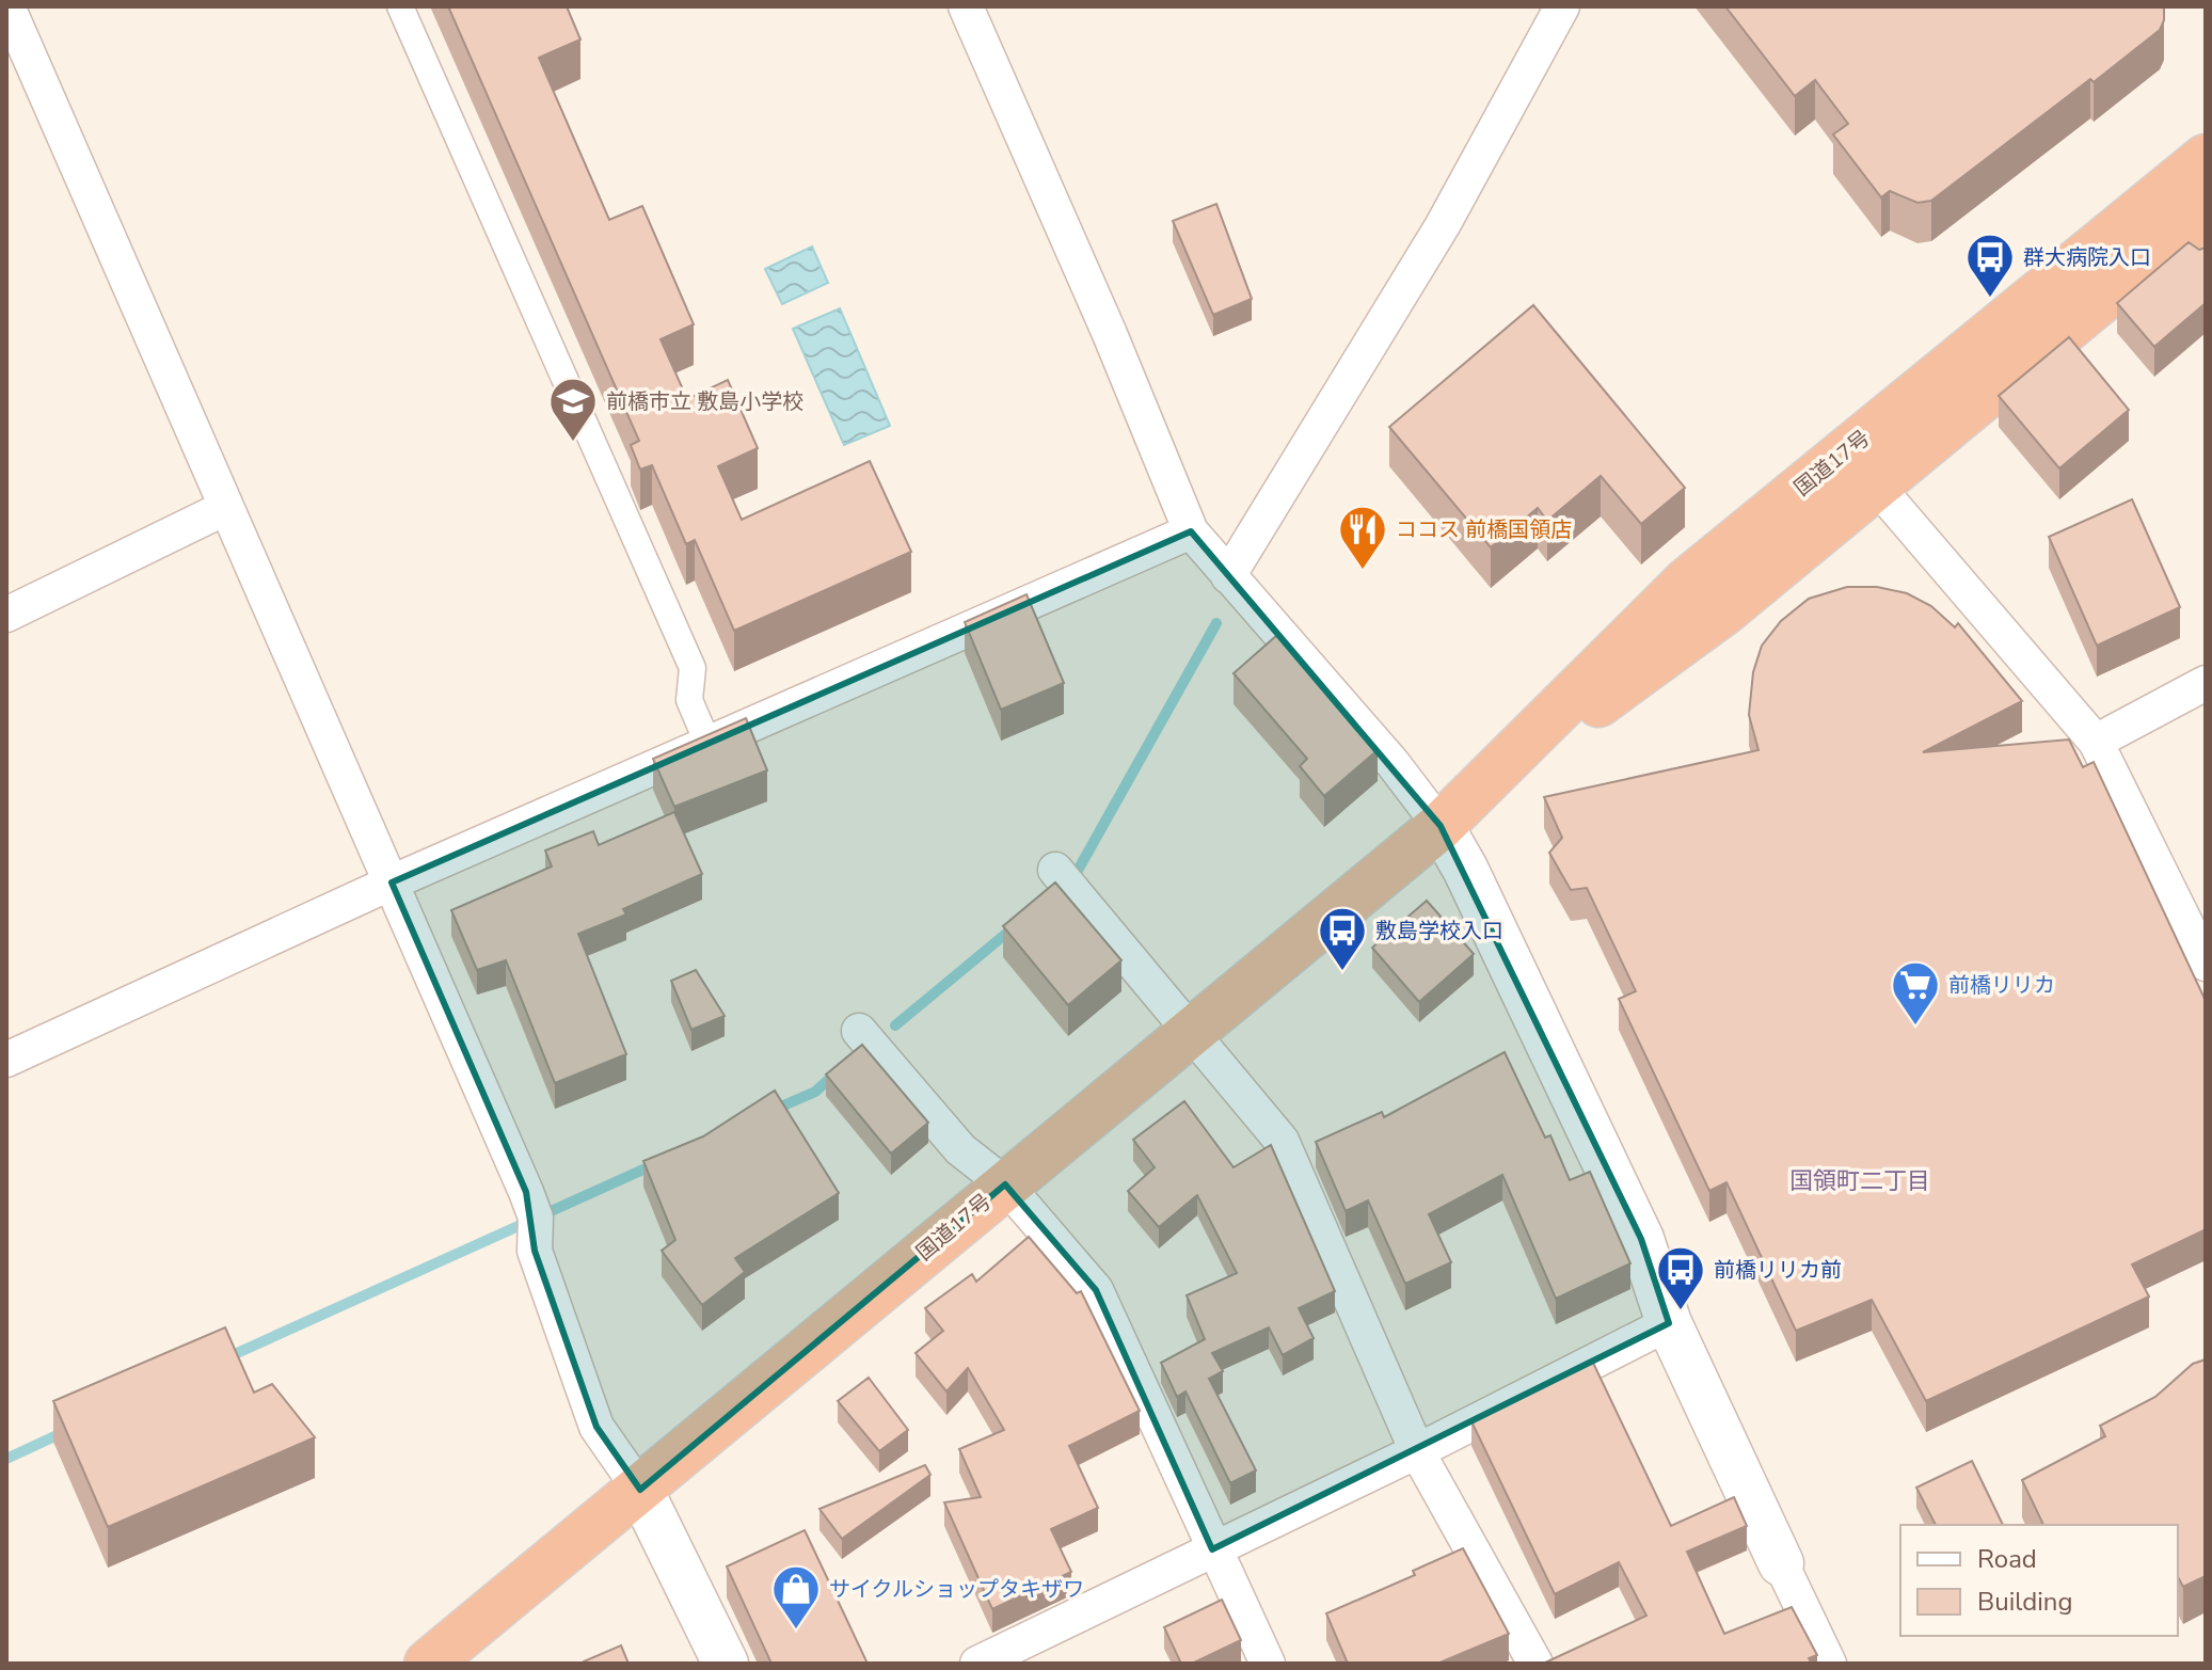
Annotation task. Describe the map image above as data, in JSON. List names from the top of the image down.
{
  "streets": {
    "highway": ["国道17号"]
  },
  "districts": ["国領町二丁目"],
  "places": {
    "bus stop": ["群大病院入口", "敷島学校入口", "前橋リリカ前"],
    "school or university": ["前橋市立 敷島小学校"],
    "restaurant": ["ココス 前橋国領店"],
    "supermarket": ["前橋リリカ"],
    "shop": ["サイクルショップタキザワ"]
  },
  "legend": ["Road", "Building"]
}
